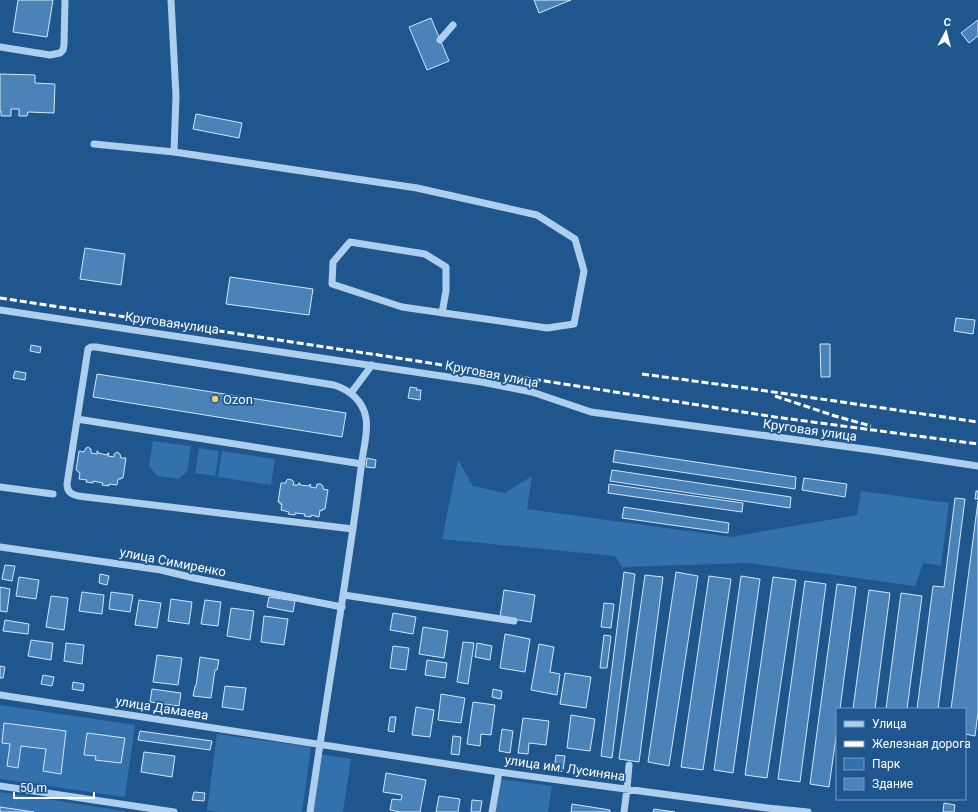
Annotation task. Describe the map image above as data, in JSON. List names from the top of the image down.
{
  "streets": {
    "street": [
      "Круговая улица",
      "улица Симиренко",
      "улица Дамаева",
      "улица им. Лусиняна"
    ]
  },
  "crossings": [
    ["улица Дамаева", "улица им. Лусиняна"]
  ],
  "places": ["Ozon"],
  "legend": [
    "Улица",
    "Железная дорога",
    "Парк",
    "Здание"
  ],
  "scale_bar": "50 m",
  "north": "top"
}
